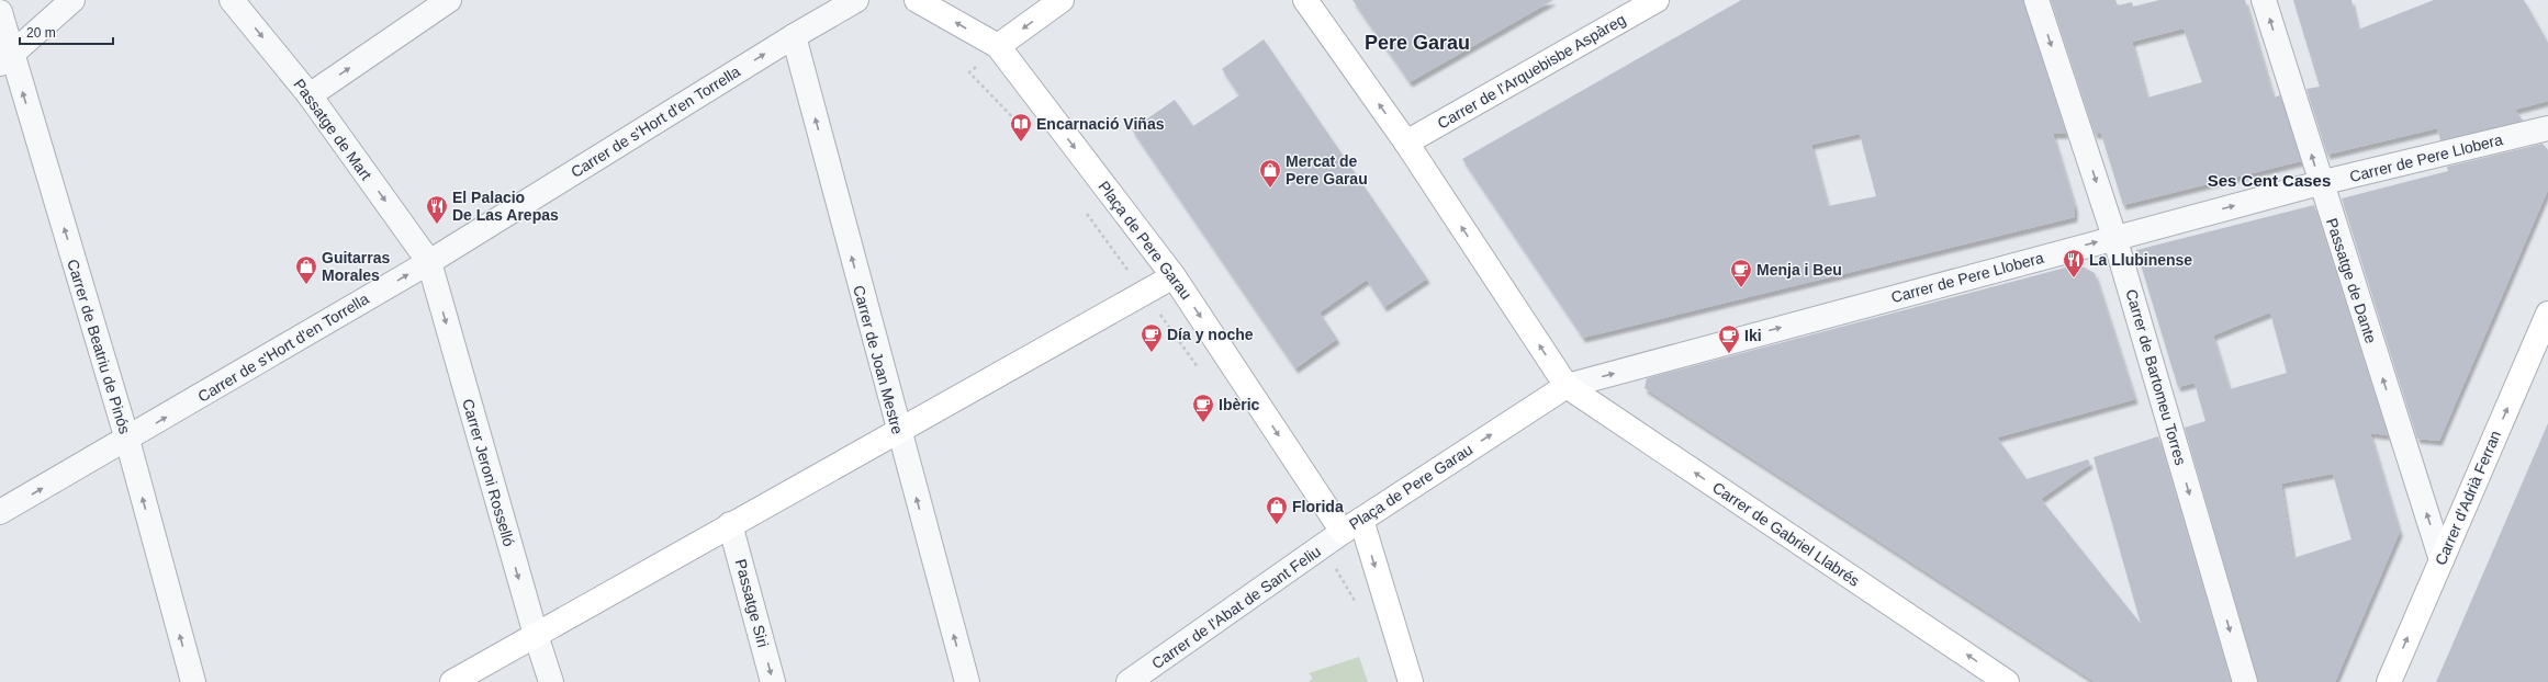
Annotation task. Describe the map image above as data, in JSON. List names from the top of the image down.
{
  "streets": {
    "street": [
      "Carrer de l'Arquebisbe Aspàreg",
      "Carrer de s'Hort d'en Torrella",
      "Passatge de Mart",
      "Carrer de Pere Llobera",
      "Plaça de Pere Garau",
      "Passatge de Dante",
      "Carrer de Beatriu de Pinós",
      "Carrer de Joan Mestre",
      "Carrer de Bartomeu Torres",
      "Carrer Jeroni Rosselló",
      "Carrer d'Adrià Ferran",
      "Carrer de Gabriel Llabrés",
      "Passatge Siri",
      "Carrer de l'Abat de Sant Feliu"
    ]
  },
  "crossings": [
    ["Carrer de s'Hort d'en Torrella", "Passatge de Mart"],
    ["Carrer de s'Hort d'en Torrella", "Carrer de Beatriu de Pinós"],
    ["Carrer de s'Hort d'en Torrella", "Carrer de Joan Mestre"],
    ["Carrer de s'Hort d'en Torrella", "Carrer Jeroni Rosselló"],
    ["Passatge de Mart", "Carrer Jeroni Rosselló"],
    ["Carrer de Pere Llobera", "Plaça de Pere Garau"],
    ["Carrer de Pere Llobera", "Passatge de Dante"],
    ["Carrer de Pere Llobera", "Carrer de Bartomeu Torres"],
    ["Carrer de Pere Llobera", "Carrer de Gabriel Llabrés"],
    ["Plaça de Pere Garau", "Carrer de Gabriel Llabrés"],
    ["Plaça de Pere Garau", "Carrer de l'Abat de Sant Feliu"],
    ["Passatge de Dante", "Carrer d'Adrià Ferran"]
  ],
  "one_way": [
    "Carrer de s'Hort d'en Torrella",
    "Passatge de Mart",
    "Carrer de Pere Llobera",
    "Passatge de Dante",
    "Carrer de Beatriu de Pinós",
    "Carrer de Joan Mestre",
    "Carrer de Bartomeu Torres",
    "Carrer Jeroni Rosselló",
    "Carrer d'Adrià Ferran",
    "Carrer de Gabriel Llabrés",
    "Passatge Siri"
  ],
  "districts": ["Pere Garau", "Ses Cent Cases"],
  "places": {
    "library": ["Encarnació Viñas"],
    "shop": ["Mercat de Pere Garau", "Guitarras Morales", "Florida"],
    "restaurant": ["El Palacio De Las Arepas", "La Llubinense"],
    "cafe": [
      "Menja i Beu",
      "Día y noche",
      "Iki",
      "Ibèric"
    ]
  },
  "scale_bar": "20 m"
}
